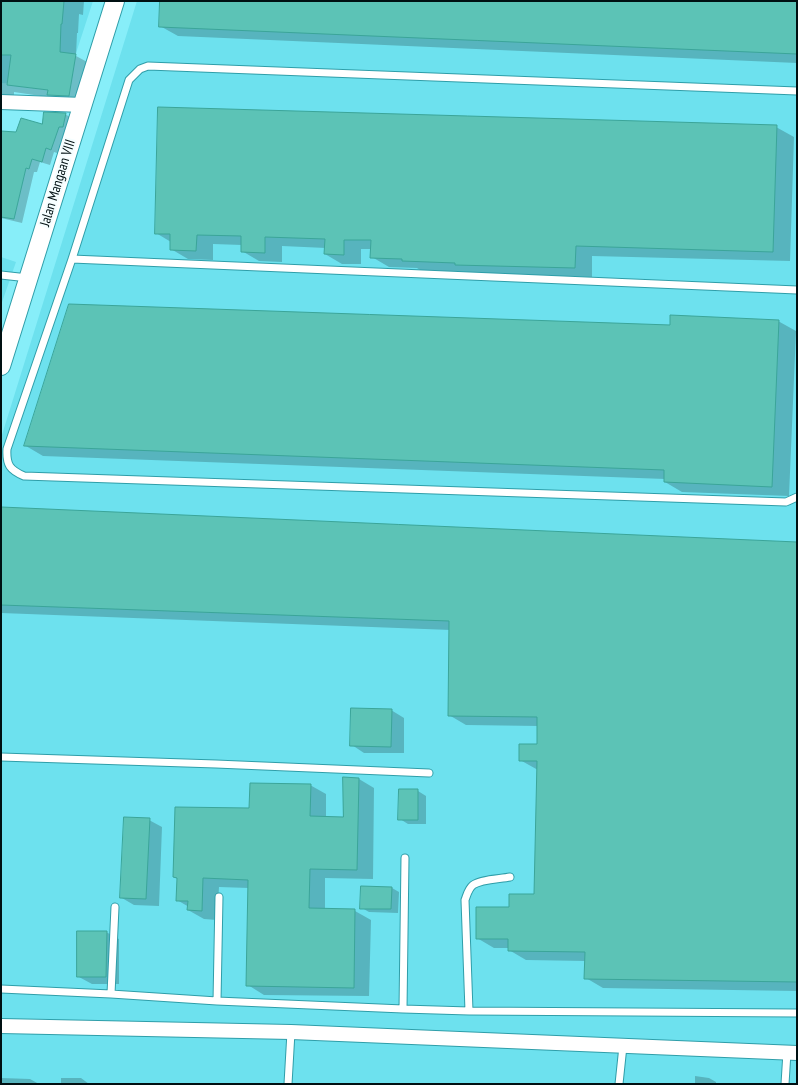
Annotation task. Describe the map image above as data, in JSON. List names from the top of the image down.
{
  "streets": {
    "street": ["Jalan Mangaan VIII"]
  }
}
